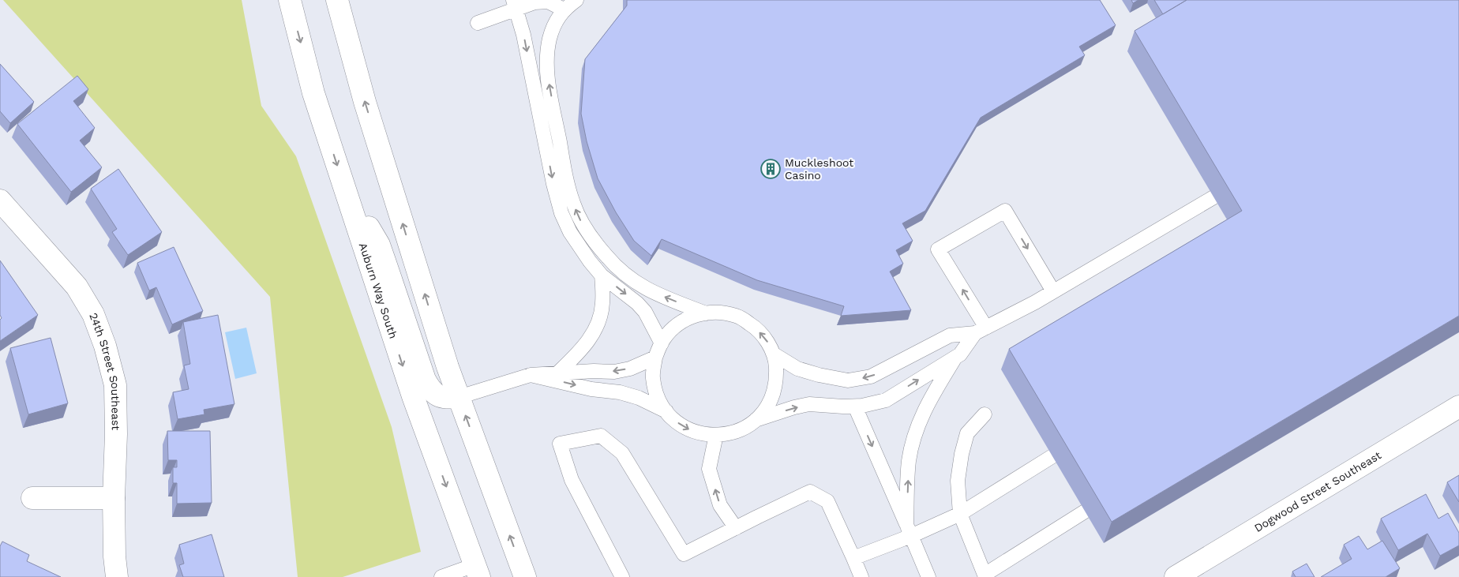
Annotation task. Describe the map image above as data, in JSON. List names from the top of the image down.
{
  "streets": {
    "main road": ["Auburn Way South", "24th Street Southeast", "Dogwood Street Southeast"]
  },
  "places": {
    "building": ["Muckleshoot Casino"]
  }
}
